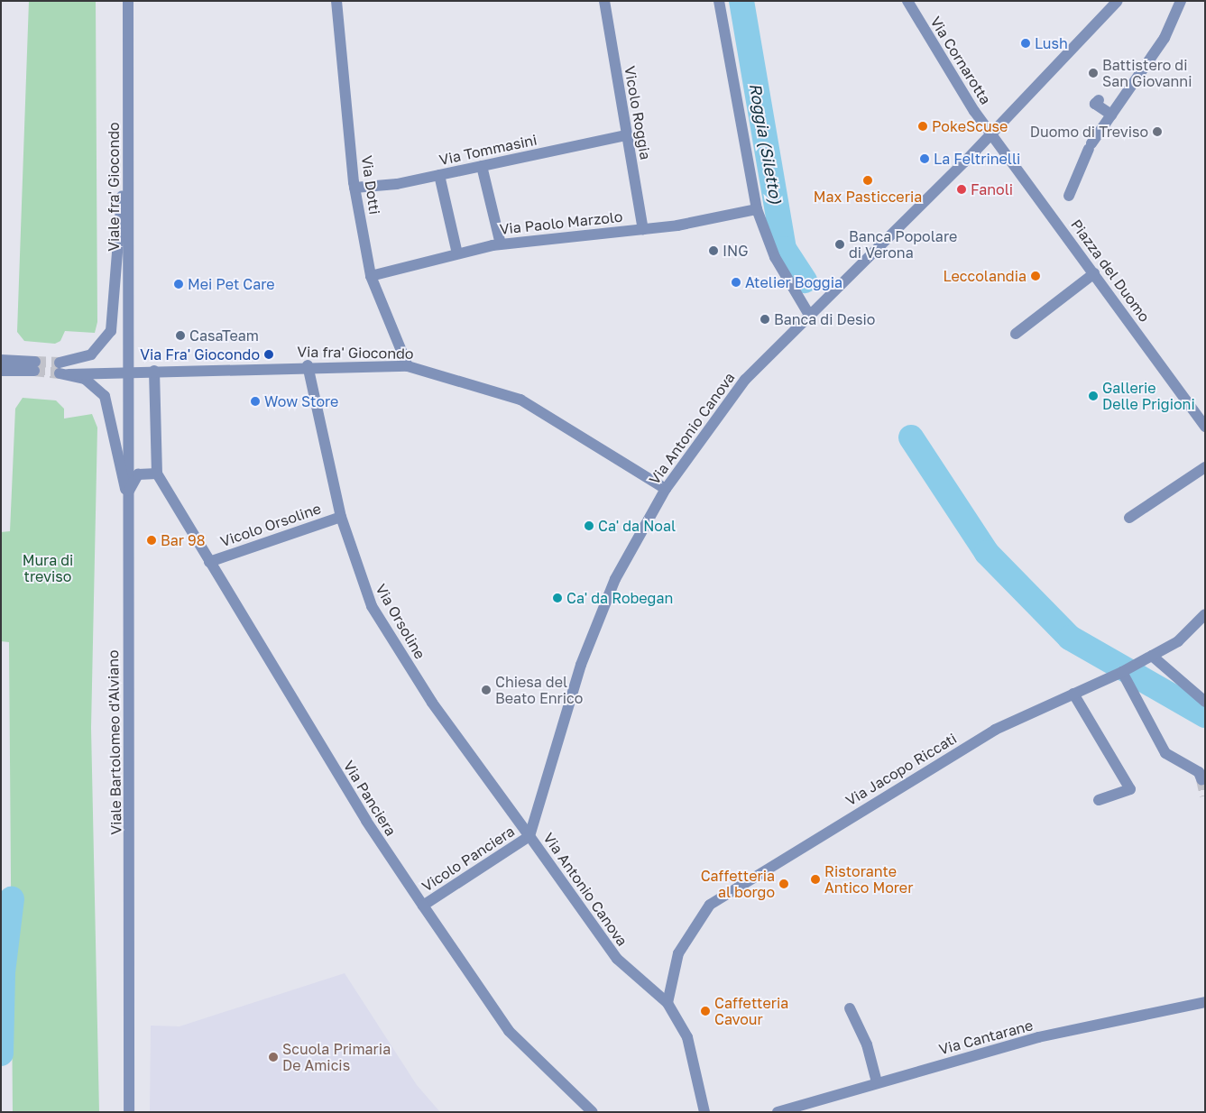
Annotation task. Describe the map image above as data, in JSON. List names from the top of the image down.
{
  "streets": {
    "street": [
      "Via Cornarotta",
      "Vicolo Roggia",
      "Via Tommasini",
      "Via Dotti",
      "Viale fra' Giocondo",
      "Via Paolo Marzolo",
      "Piazza del Duomo",
      "Via fra' Giocondo",
      "Via Antonio Canova",
      "Vicolo Orsoline",
      "Via Orsoline",
      "Viale Bartolomeo d'Alviano",
      "Via Jacopo Riccati",
      "Via Panciera",
      "Vicolo Panciera",
      "Via Cantarane"
    ]
  },
  "crossings": [
    ["Via Cornarotta", "Piazza del Duomo"],
    ["Via Cornarotta", "Via Antonio Canova"],
    ["Vicolo Roggia", "Via Tommasini"],
    ["Vicolo Roggia", "Via Paolo Marzolo"],
    ["Via Tommasini", "Via Dotti"],
    ["Via Dotti", "Via Paolo Marzolo"],
    ["Via Dotti", "Via fra' Giocondo"],
    ["Viale fra' Giocondo", "Via fra' Giocondo"],
    ["Viale fra' Giocondo", "Viale Bartolomeo d'Alviano"],
    ["Piazza del Duomo", "Via Antonio Canova"],
    ["Via fra' Giocondo", "Via Antonio Canova"],
    ["Via fra' Giocondo", "Via Orsoline"],
    ["Via fra' Giocondo", "Viale Bartolomeo d'Alviano"],
    ["Via Antonio Canova", "Via Orsoline"],
    ["Via Antonio Canova", "Via Jacopo Riccati"],
    ["Via Antonio Canova", "Vicolo Panciera"],
    ["Vicolo Orsoline", "Via Orsoline"],
    ["Vicolo Orsoline", "Via Panciera"],
    ["Via Orsoline", "Vicolo Panciera"],
    ["Via Panciera", "Vicolo Panciera"]
  ],
  "water": ["Roggia (Siletto)"],
  "parks": ["Mura di treviso"],
  "places": [
    "Lush",
    "Battistero di San Giovanni",
    "PokeScuse",
    "Duomo di Treviso",
    "La Feltrinelli",
    "Max Pasticceria",
    "Fanoli",
    "Banca Popolare di Verona",
    "ING",
    "Leccolandia",
    "Atelier Boggia",
    "Mei Pet Care",
    "Banca di Desio",
    "CasaTeam",
    "Via Fra' Giocondo",
    "Gallerie Delle Prigioni",
    "Wow Store",
    "Ca' da Noal",
    "Bar 98",
    "Ca' da Robegan",
    "Chiesa del Beato Enrico",
    "Ristorante Antico Morer",
    "Caffetteria al borgo",
    "Caffetteria Cavour",
    "Scuola Primaria De Amicis"
  ]
}
